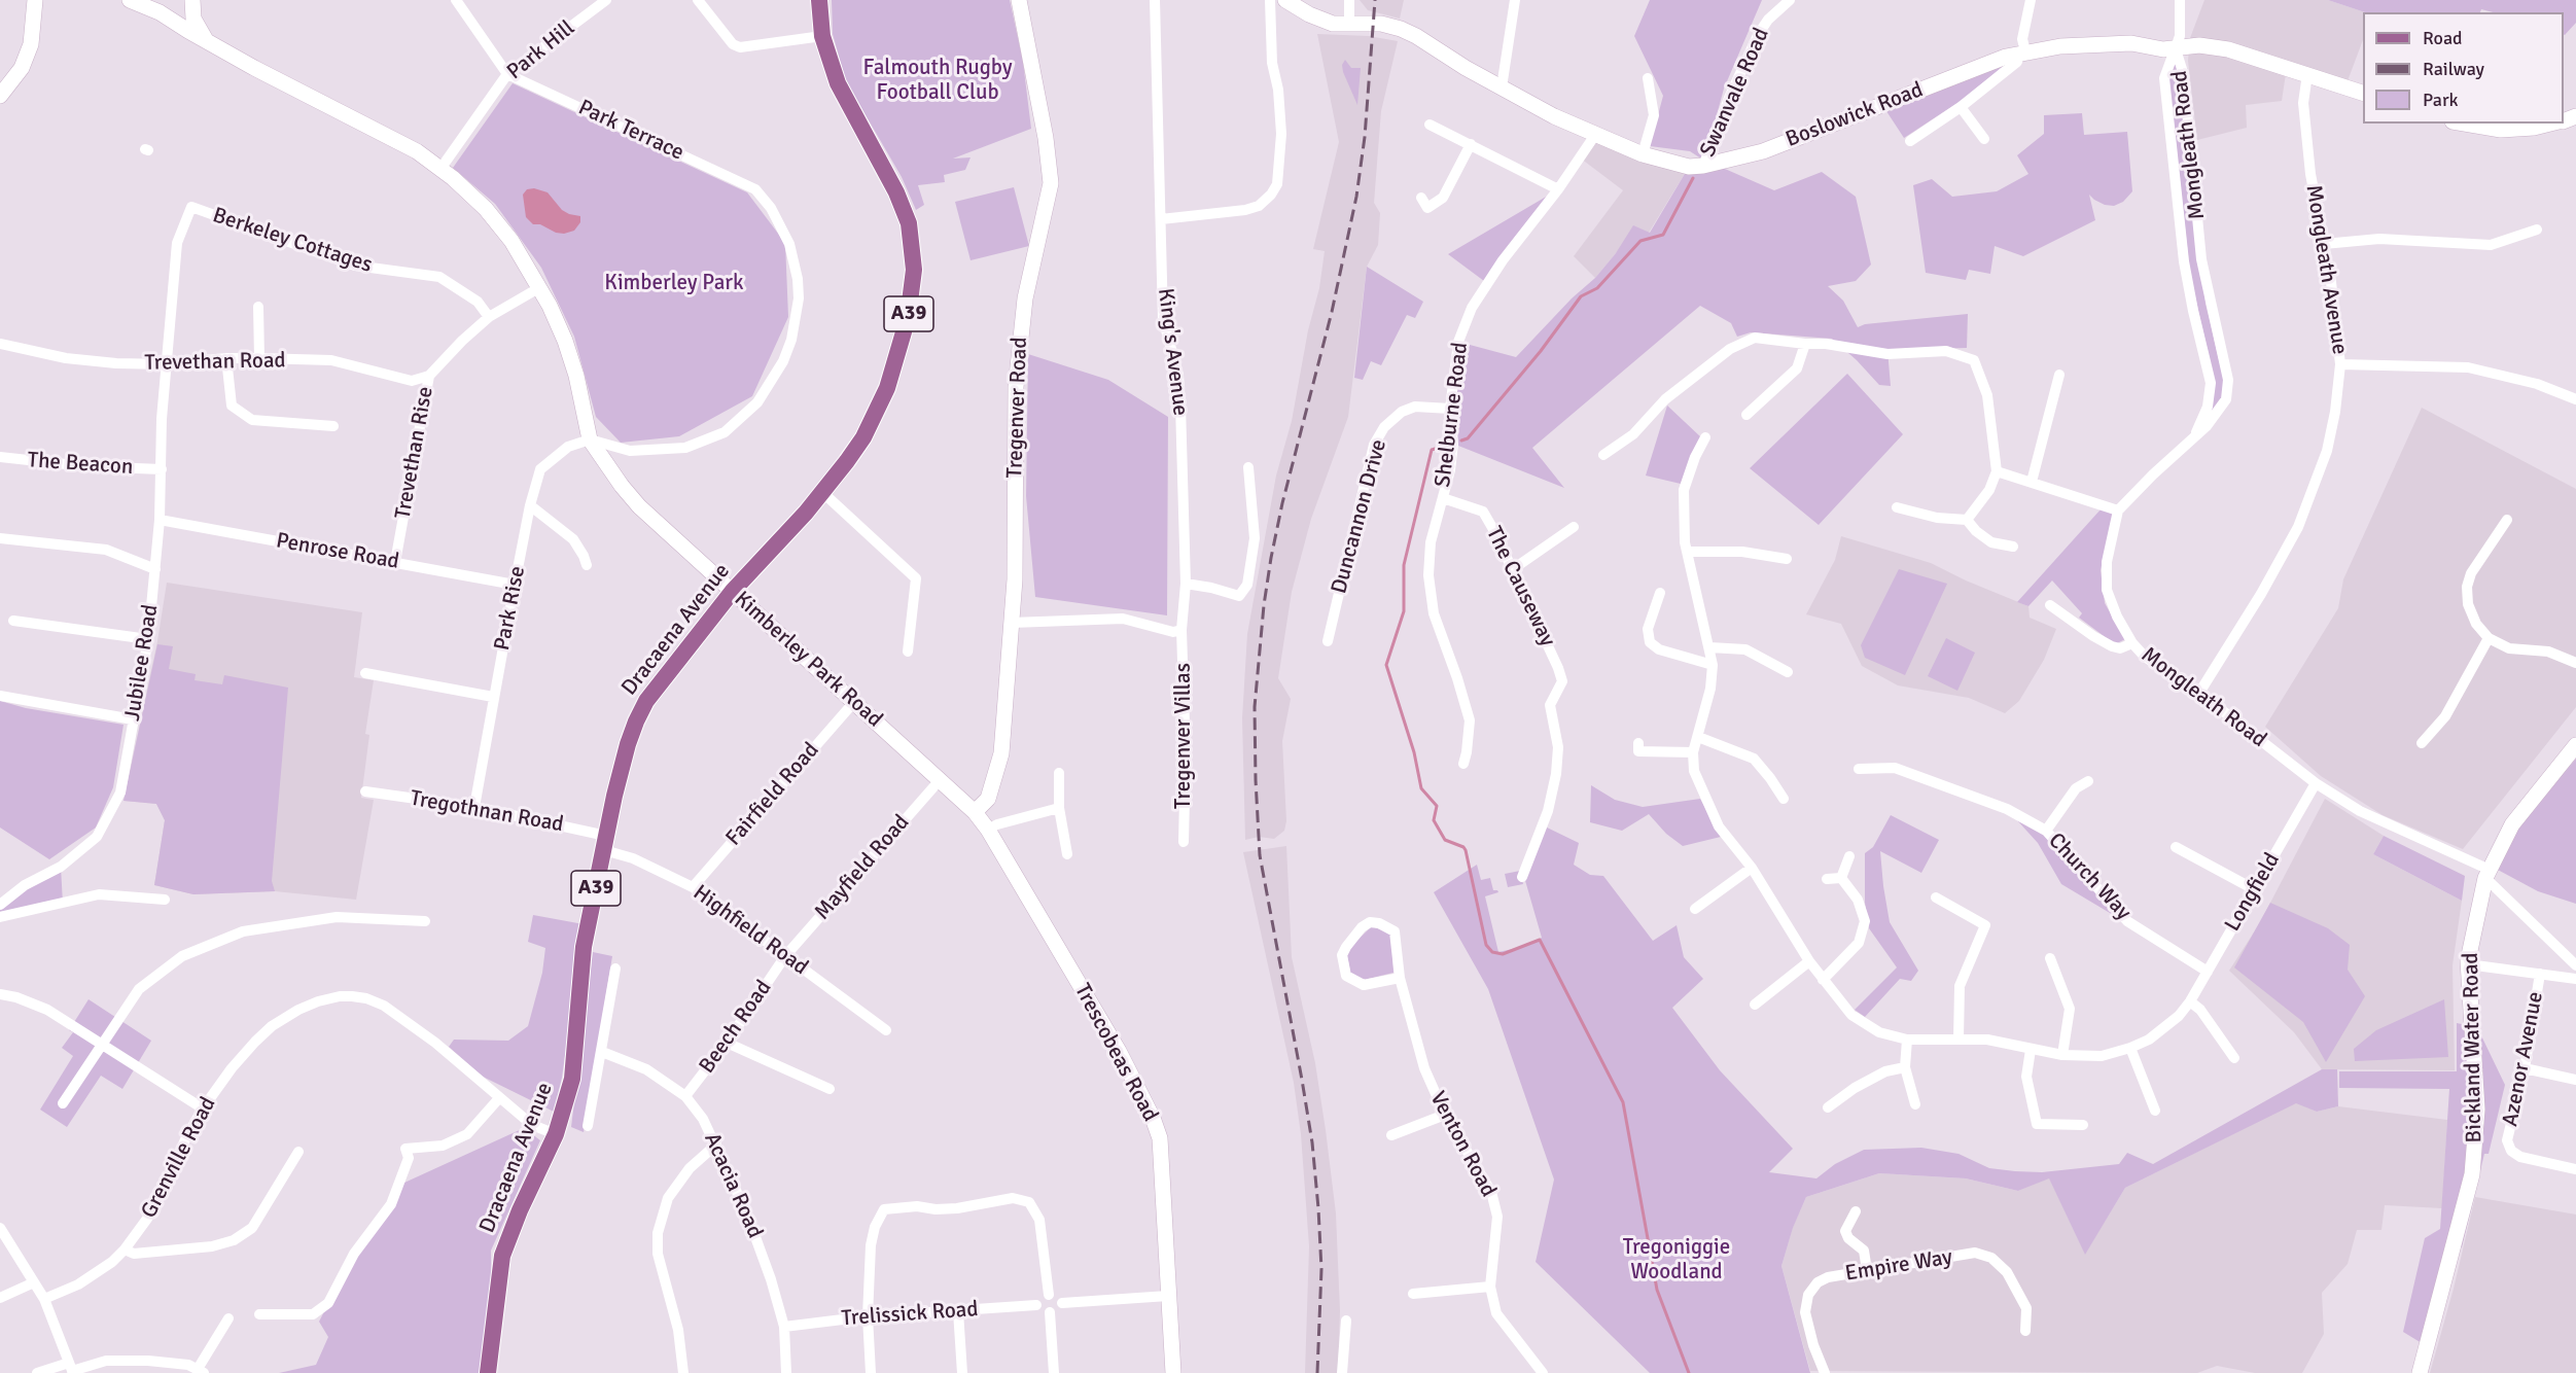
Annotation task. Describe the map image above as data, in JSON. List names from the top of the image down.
{
  "streets": {
    "main road": ["A39", "Dracaena Avenue"],
    "street": [
      "Park Hill",
      "Swanvale Road",
      "Boslowick Road",
      "Park Terrace",
      "Mongleath Road",
      "Berkeley Cottages",
      "Mongleath Avenue",
      "King's Avenue",
      "Trevethan Road",
      "Tregenver Road",
      "Shelburne Road",
      "Trevethan Rise",
      "The Beacon",
      "Duncannon Drive",
      "Penrose Road",
      "The Causeway",
      "Park Rise",
      "Kimberley Park Road",
      "Jubilee Road",
      "Tregenver Villas",
      "Fairfield Road",
      "Tregothnan Road",
      "Mayfield Road",
      "Church Way",
      "Longfield",
      "Highfield Road",
      "Beech Road",
      "Bickland Water Road",
      "Trescobeas Road",
      "Azenor Avenue",
      "Venton Road",
      "Grenville Road",
      "Acacia Road",
      "Empire Way",
      "Trelissick Road"
    ]
  },
  "crossings": [
    ["Park Hill", "Park Terrace"],
    ["Park Hill", "Kimberley Park Road"],
    ["Swanvale Road", "Boslowick Road"],
    ["Boslowick Road", "Mongleath Road"],
    ["Boslowick Road", "Mongleath Avenue"],
    ["Boslowick Road", "Shelburne Road"],
    ["Park Terrace", "Park Rise"],
    ["Park Terrace", "Kimberley Park Road"],
    ["Mongleath Road", "Mongleath Avenue"],
    ["Mongleath Road", "Longfield"],
    ["Mongleath Road", "Bickland Water Road"],
    ["Berkeley Cottages", "Trevethan Rise"],
    ["Berkeley Cottages", "Jubilee Road"],
    ["King's Avenue", "Tregenver Villas"],
    ["Trevethan Road", "Trevethan Rise"],
    ["Trevethan Road", "Jubilee Road"],
    ["Tregenver Road", "Kimberley Park Road"],
    ["Shelburne Road", "Duncannon Drive"],
    ["Shelburne Road", "The Causeway"],
    ["Trevethan Rise", "Penrose Road"],
    ["Trevethan Rise", "Kimberley Park Road"],
    ["The Beacon", "Jubilee Road"],
    ["Penrose Road", "Park Rise"],
    ["Penrose Road", "Jubilee Road"],
    ["Park Rise", "Kimberley Park Road"],
    ["Park Rise", "Tregothnan Road"],
    ["Dracaena Avenue", "Kimberley Park Road"],
    ["Dracaena Avenue", "Tregothnan Road"],
    ["Dracaena Avenue", "Highfield Road"],
    ["Dracaena Avenue", "Grenville Road"],
    ["Kimberley Park Road", "Fairfield Road"],
    ["Kimberley Park Road", "Mayfield Road"],
    ["Kimberley Park Road", "Trescobeas Road"],
    ["Fairfield Road", "Highfield Road"],
    ["Tregothnan Road", "Highfield Road"],
    ["Mayfield Road", "Highfield Road"],
    ["Mayfield Road", "Beech Road"],
    ["Church Way", "Longfield"],
    ["Highfield Road", "Beech Road"],
    ["Beech Road", "Acacia Road"],
    ["Acacia Road", "Trelissick Road"]
  ],
  "parks": ["Falmouth Rugby Football Club", "Kimberley Park", "Tregoniggie Woodland"],
  "legend": ["Road", "Railway", "Park"]
}
